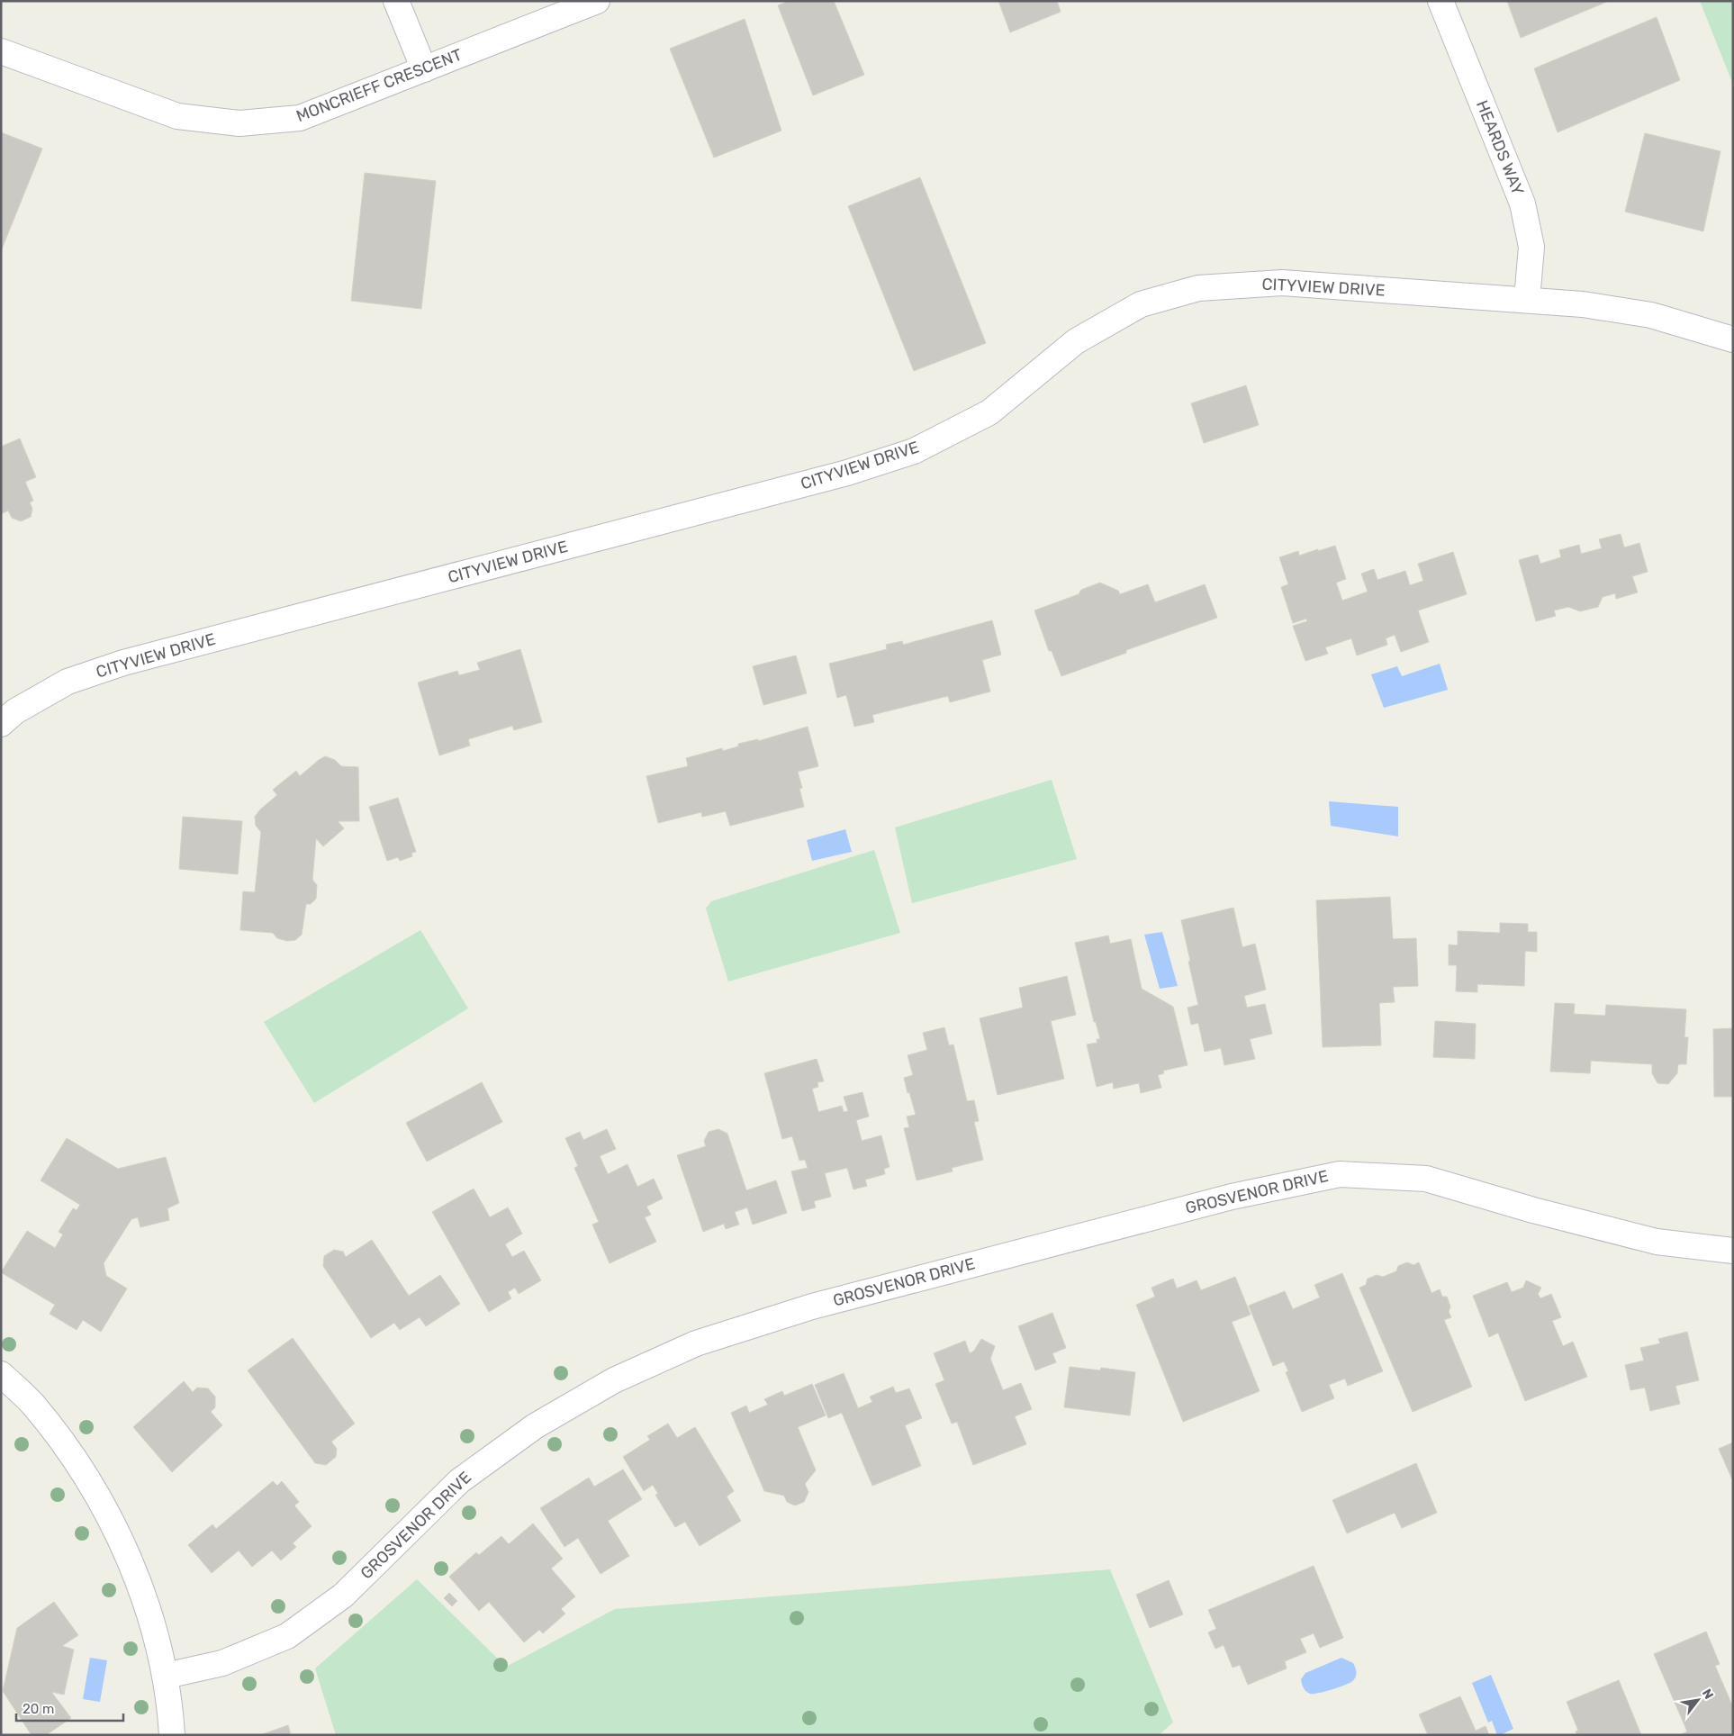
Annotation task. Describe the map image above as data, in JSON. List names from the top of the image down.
{
  "streets": {
    "street": [
      "MONCRIEFF CRESCENT",
      "HEARDS WAY",
      "CITYVIEW DRIVE",
      "GROSVENOR DRIVE"
    ]
  },
  "crossings": [
    ["HEARDS WAY", "CITYVIEW DRIVE"]
  ],
  "scale_bar": "20 m",
  "north": "top right"
}
